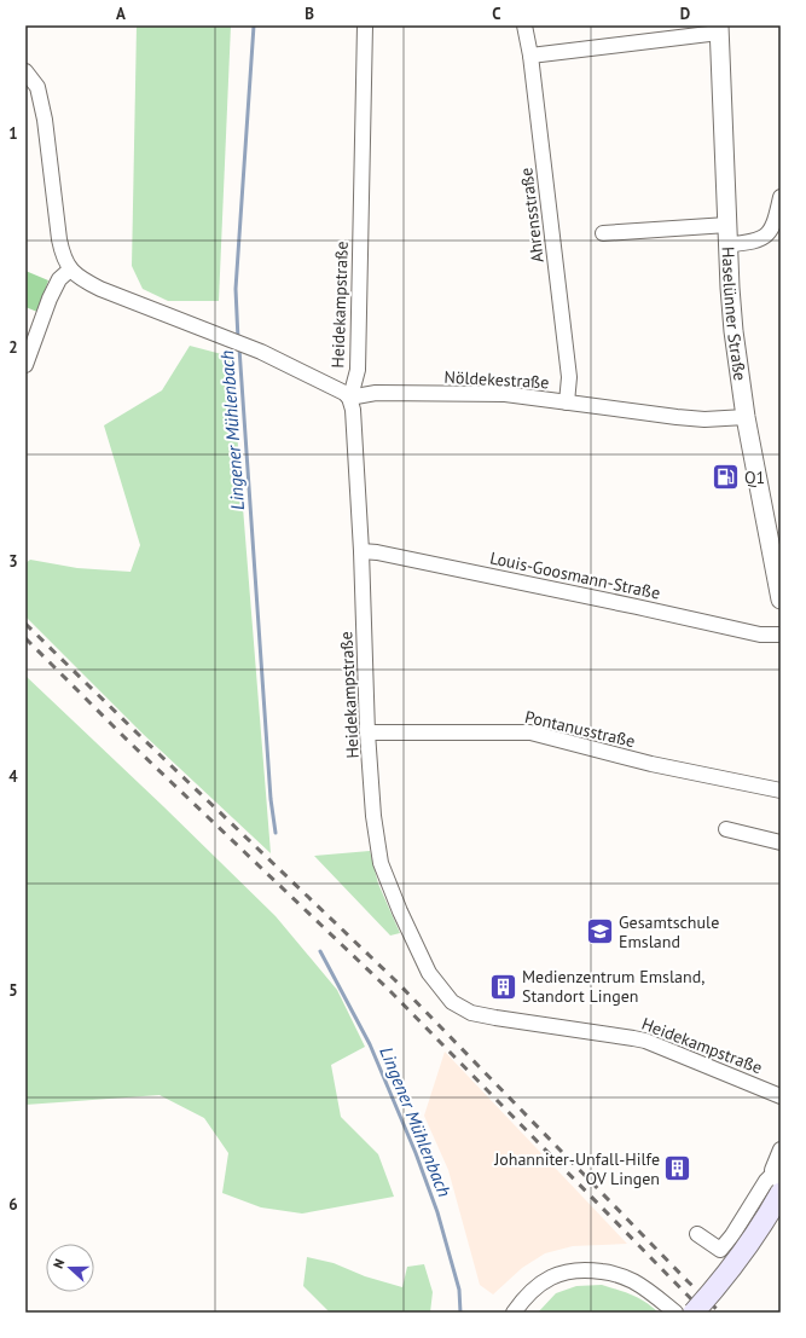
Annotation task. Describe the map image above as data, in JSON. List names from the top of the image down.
{
  "streets": {
    "street": [
      "Ahrensstraße",
      "Heidekampstraße",
      "Haselünner Straße",
      "Nöldekestraße",
      "Louis-Goosmann-Straße",
      "Pontanusstraße"
    ]
  },
  "crossings": [
    ["Ahrensstraße", "Nöldekestraße"],
    ["Heidekampstraße", "Nöldekestraße"],
    ["Heidekampstraße", "Louis-Goosmann-Straße"],
    ["Heidekampstraße", "Pontanusstraße"],
    ["Haselünner Straße", "Nöldekestraße"]
  ],
  "water": ["Lingener Mühlenbach"],
  "places": {
    "fuel station": ["Q1"],
    "school or university": ["Gesamtschule Emsland"],
    "building": ["Medienzentrum Emsland, Standort Lingen", "Johanniter-Unfall-Hilfe OV Lingen"]
  },
  "north": "left",
  "grid": {
    "columns": [
      "A",
      "B",
      "C",
      "D"
    ],
    "rows": [
      "1",
      "2",
      "3",
      "4",
      "5",
      "6"
    ]
  }
}
